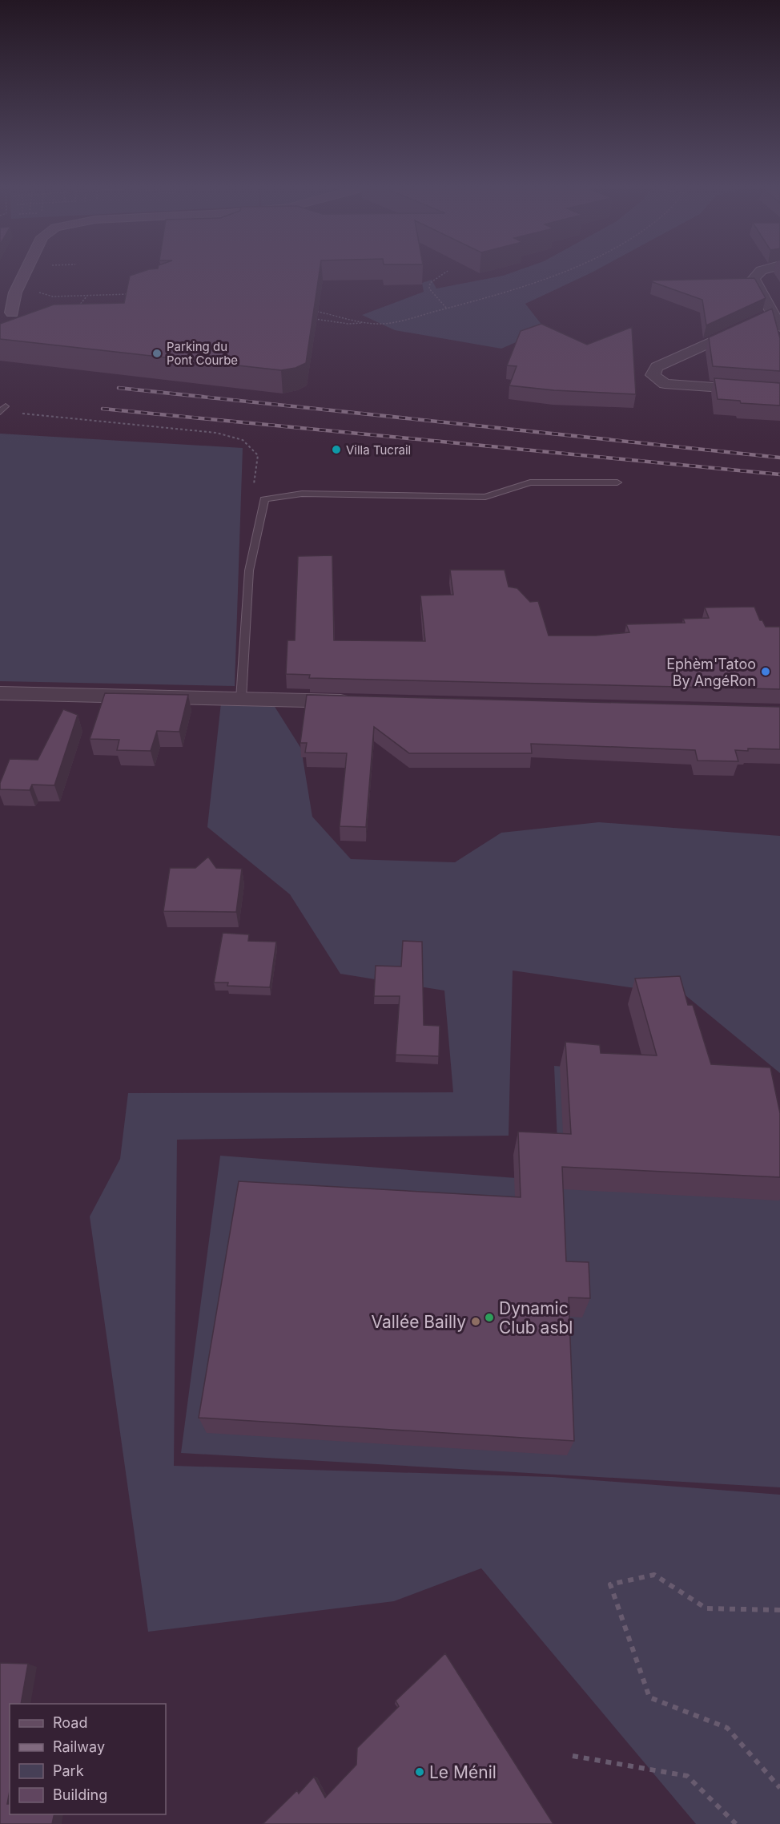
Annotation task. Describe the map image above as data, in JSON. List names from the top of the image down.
{
  "places": [
    "Parking du Pont Courbe",
    "Villa Tucrail",
    "Ephèm'Tatoo By AngéRon",
    "Dynamic Club asbl",
    "Vallée Bailly",
    "Le Ménil"
  ],
  "legend": [
    "Road",
    "Railway",
    "Park",
    "Building"
  ]
}
